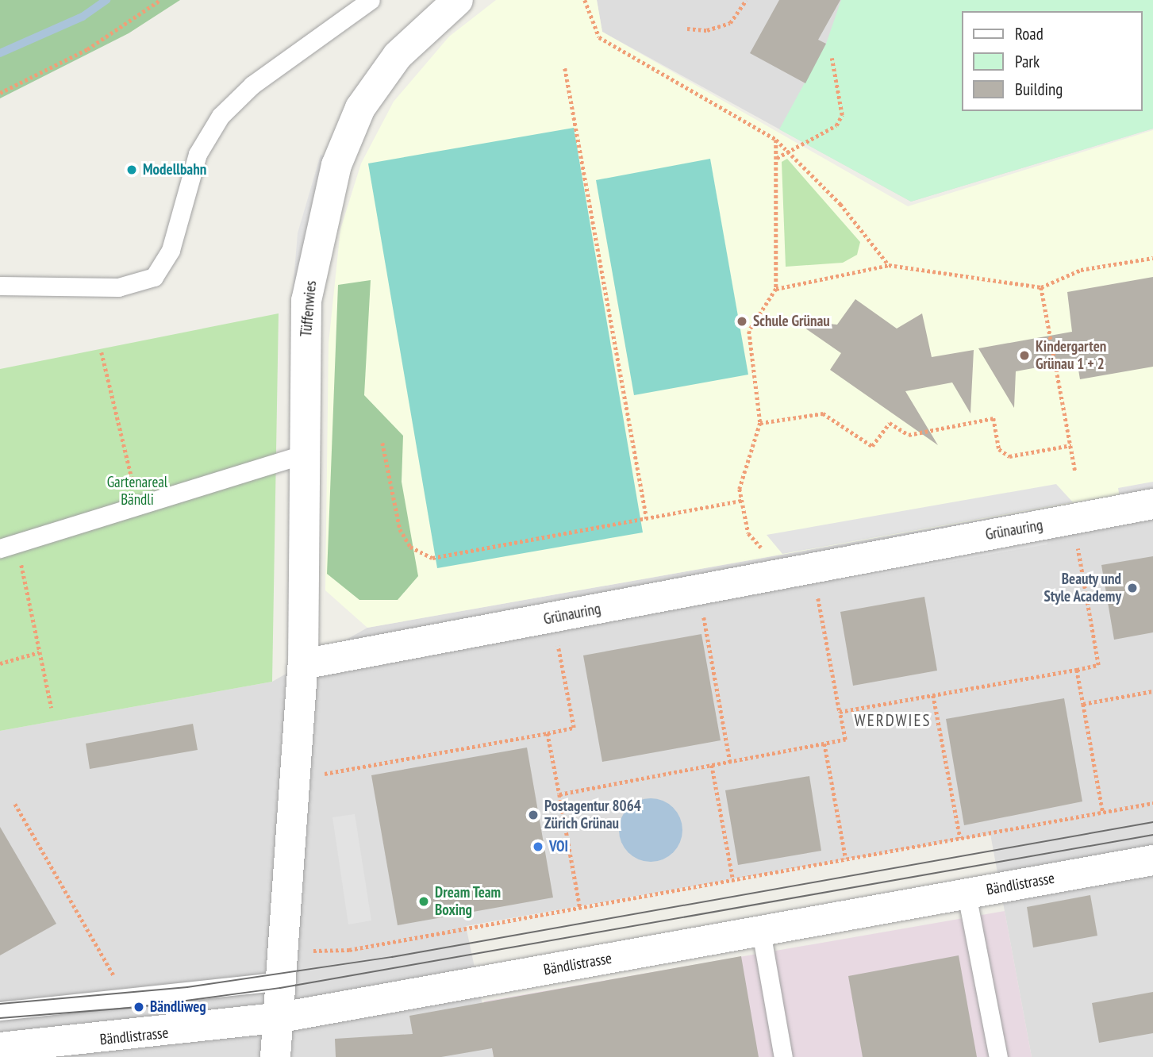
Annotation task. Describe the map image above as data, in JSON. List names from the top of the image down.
{
  "streets": {
    "street": ["Tüffenwies", "Grünauring", "Bändlistrasse"]
  },
  "crossings": [
    ["Tüffenwies", "Grünauring"]
  ],
  "districts": ["WERDWIES"],
  "parks": ["Gartenareal Bändli"],
  "places": [
    "Modellbahn",
    "Schule Grünau",
    "Kindergarten Grünau 1 + 2",
    "Beauty und Style Academy",
    "Postagentur 8064 Zürich Grünau",
    "VOI",
    "Dream Team Boxing",
    "Bändliweg"
  ],
  "legend": ["Road", "Park", "Building"]
}
